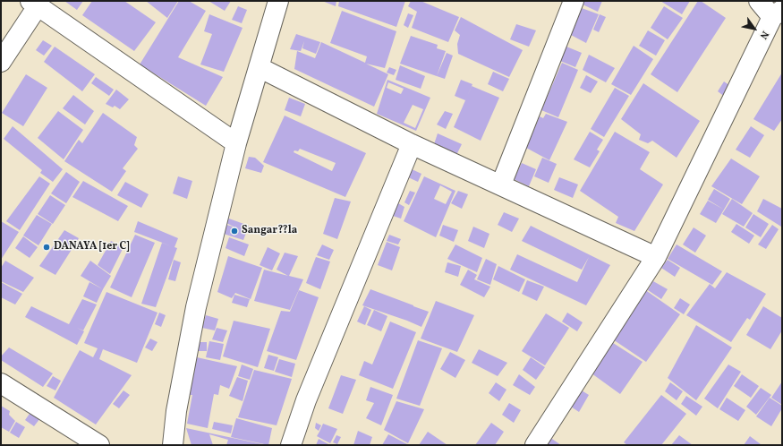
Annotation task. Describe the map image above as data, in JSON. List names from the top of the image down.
{
  "places": ["Sangar??la", "DANAYA [1er C]"],
  "north": "bottom right"
}
